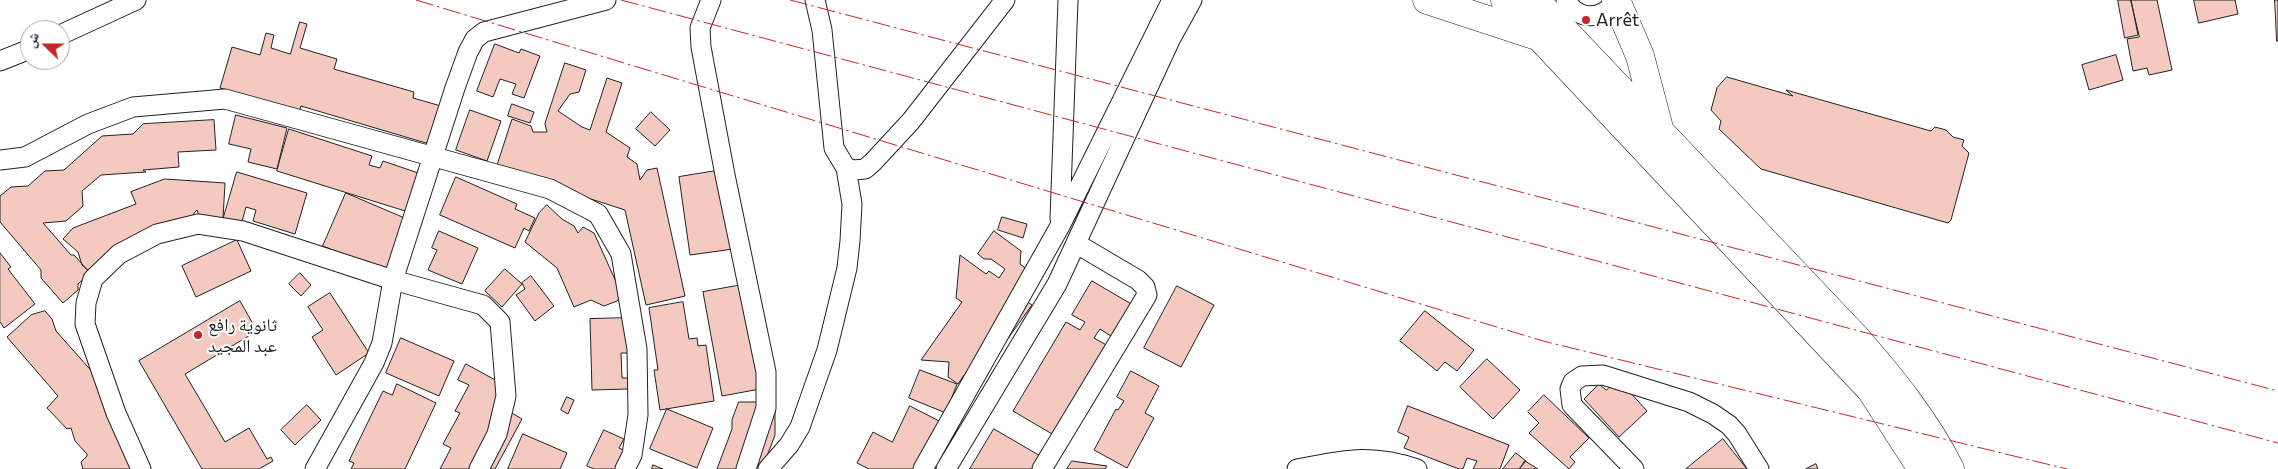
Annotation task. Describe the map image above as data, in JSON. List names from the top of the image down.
{
  "places": ["Arrêt", "ثانوية رافع عبد المجيد"],
  "north": "left"
}
